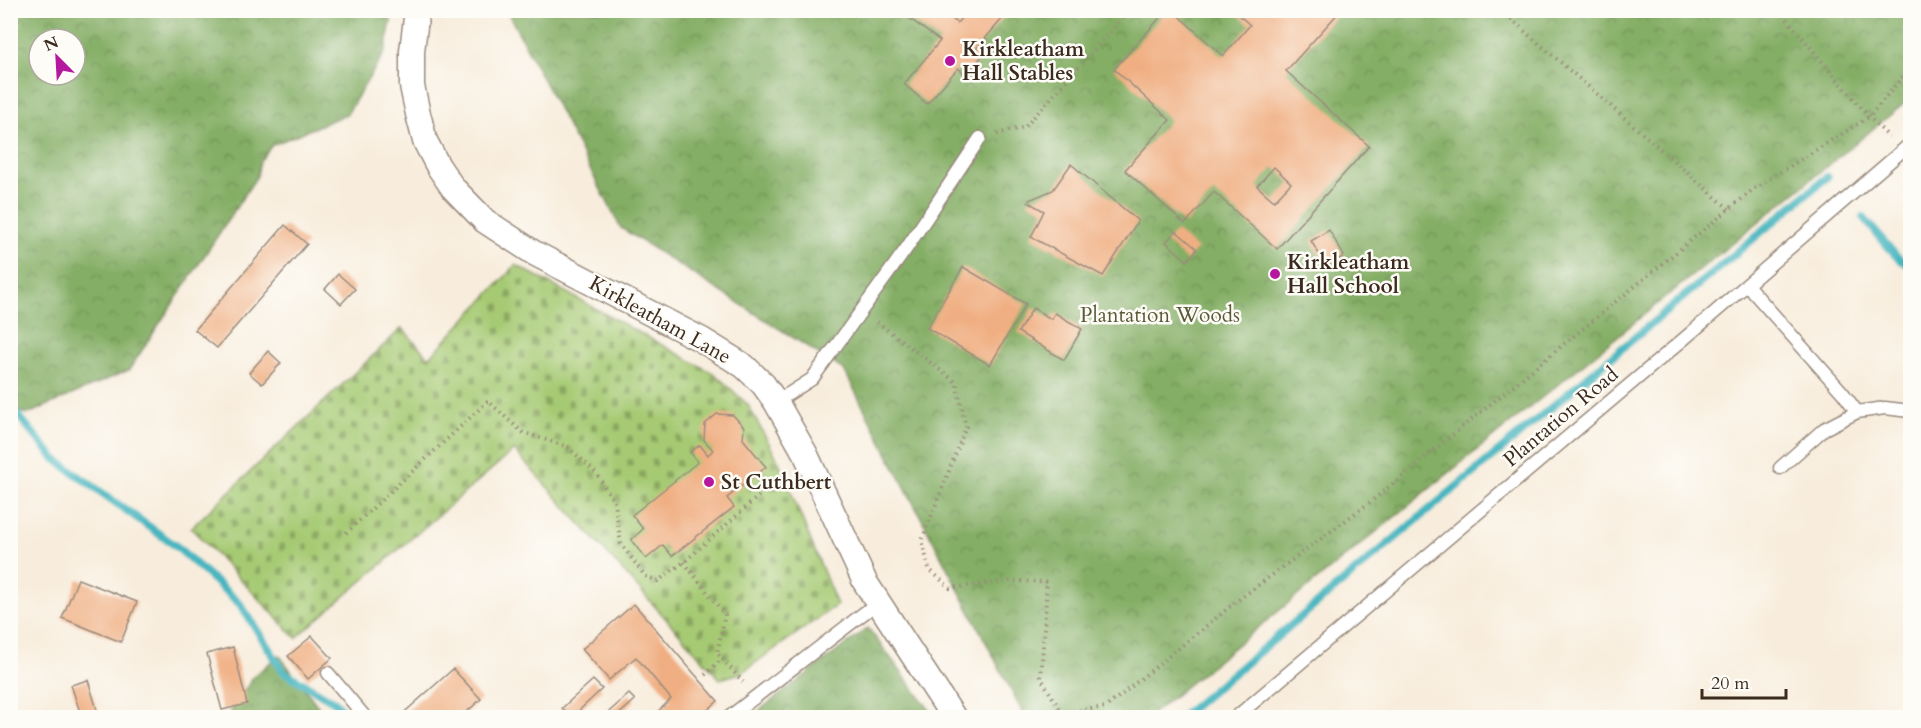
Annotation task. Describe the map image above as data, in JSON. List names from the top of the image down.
{
  "streets": {
    "street": ["Kirkleatham Lane"],
    "lane": ["Plantation Road"]
  },
  "parks": ["Plantation Woods"],
  "places": ["Kirkleatham Hall Stables", "Kirkleatham Hall School", "St Cuthbert"],
  "scale_bar": "20 m",
  "north": "top left"
}
